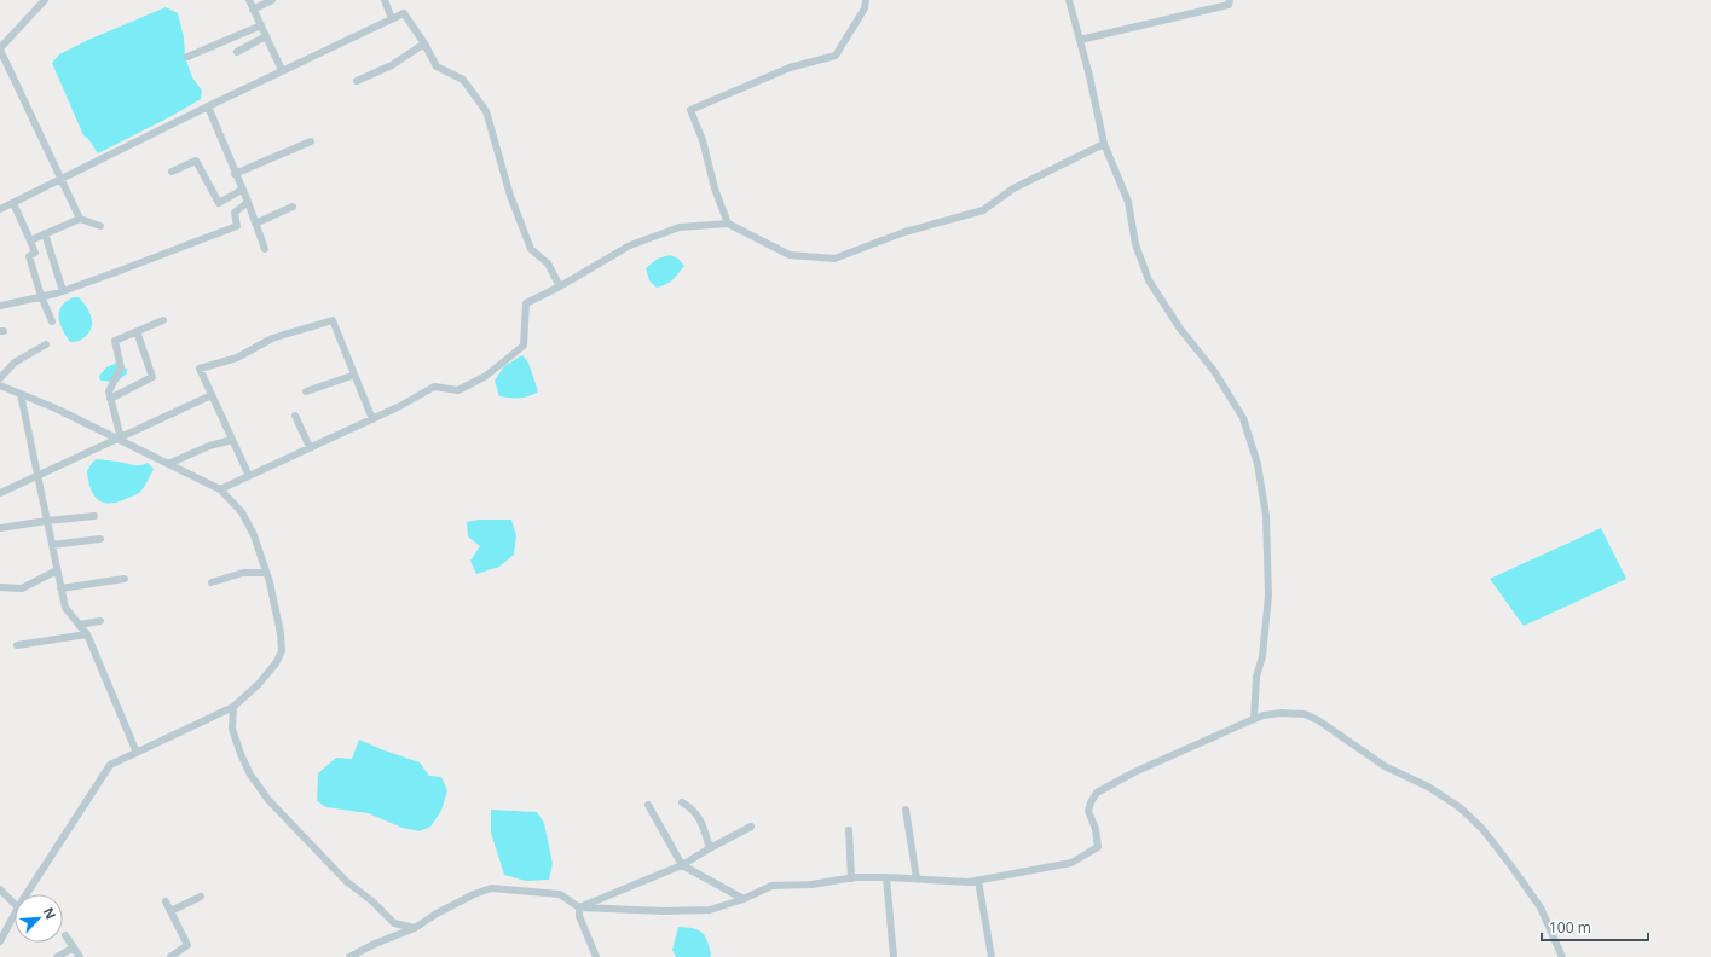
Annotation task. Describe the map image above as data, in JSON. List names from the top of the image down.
{
  "scale_bar": "100 m",
  "north": "top right"
}
